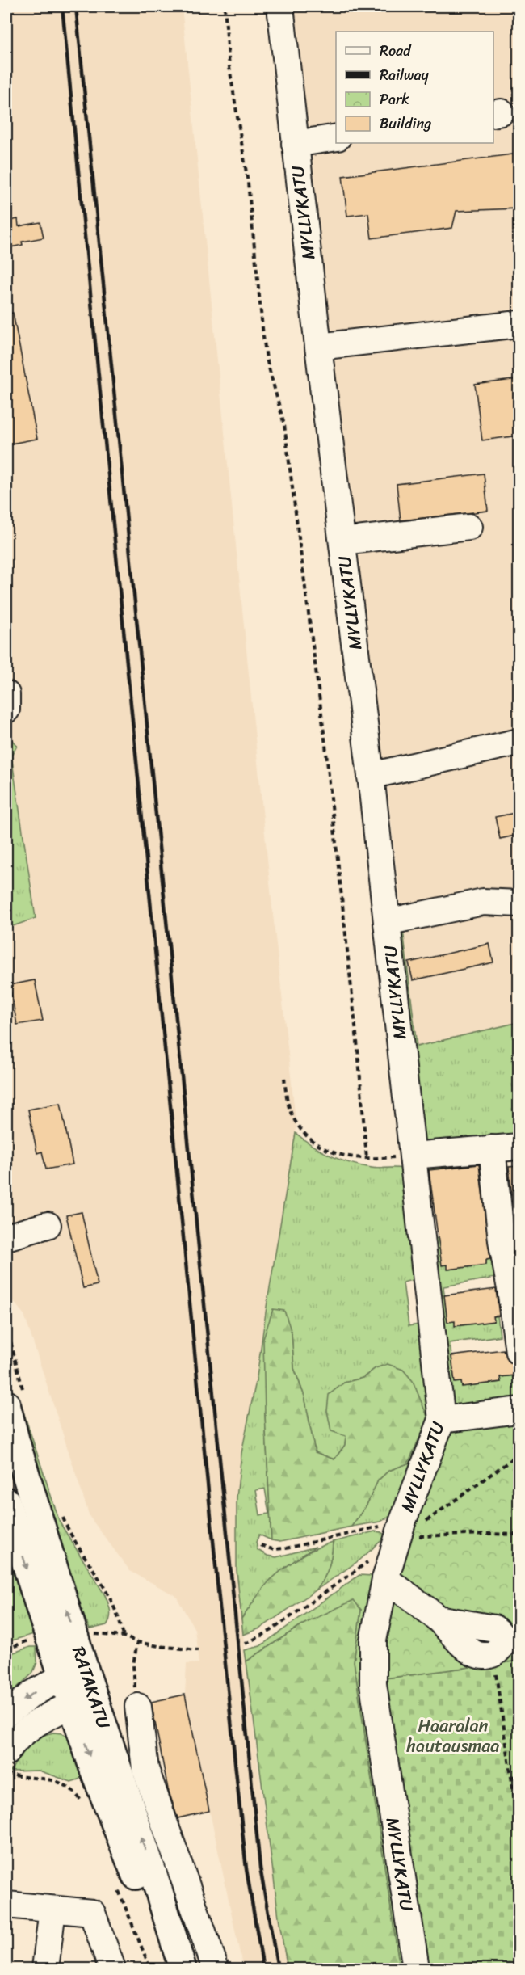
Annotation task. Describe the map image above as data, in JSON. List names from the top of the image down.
{
  "streets": {
    "main road": ["RATAKATU"],
    "street": ["MYLLYKATU"]
  },
  "parks": ["Haaralan hautausmaa"],
  "legend": [
    "Road",
    "Railway",
    "Park",
    "Building"
  ]
}
